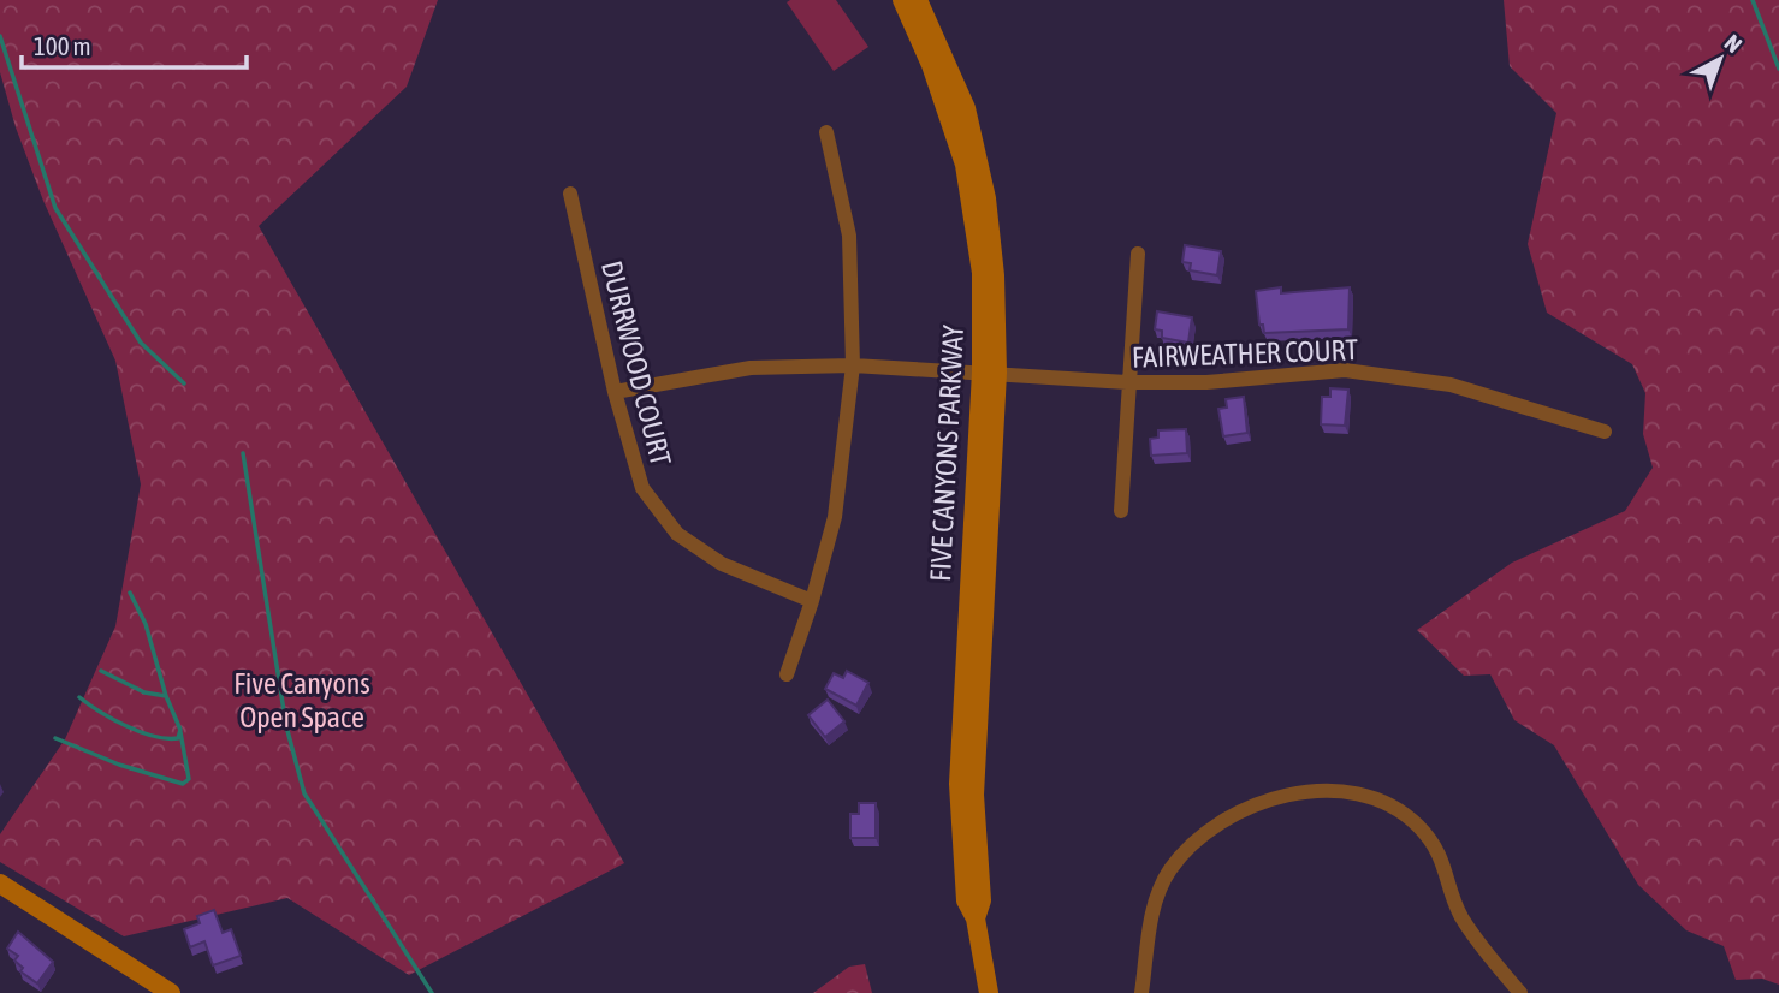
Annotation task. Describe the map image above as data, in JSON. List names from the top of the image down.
{
  "streets": {
    "main road": ["FIVE CANYONS PARKWAY"],
    "street": ["FAIRWEATHER COURT", "DURRWOOD COURT"]
  },
  "crossings": [
    ["FAIRWEATHER COURT", "DURRWOOD COURT"],
    ["FAIRWEATHER COURT", "FIVE CANYONS PARKWAY"]
  ],
  "parks": ["Five Canyons Open Space"],
  "scale_bar": "100 m",
  "north": "top right"
}
